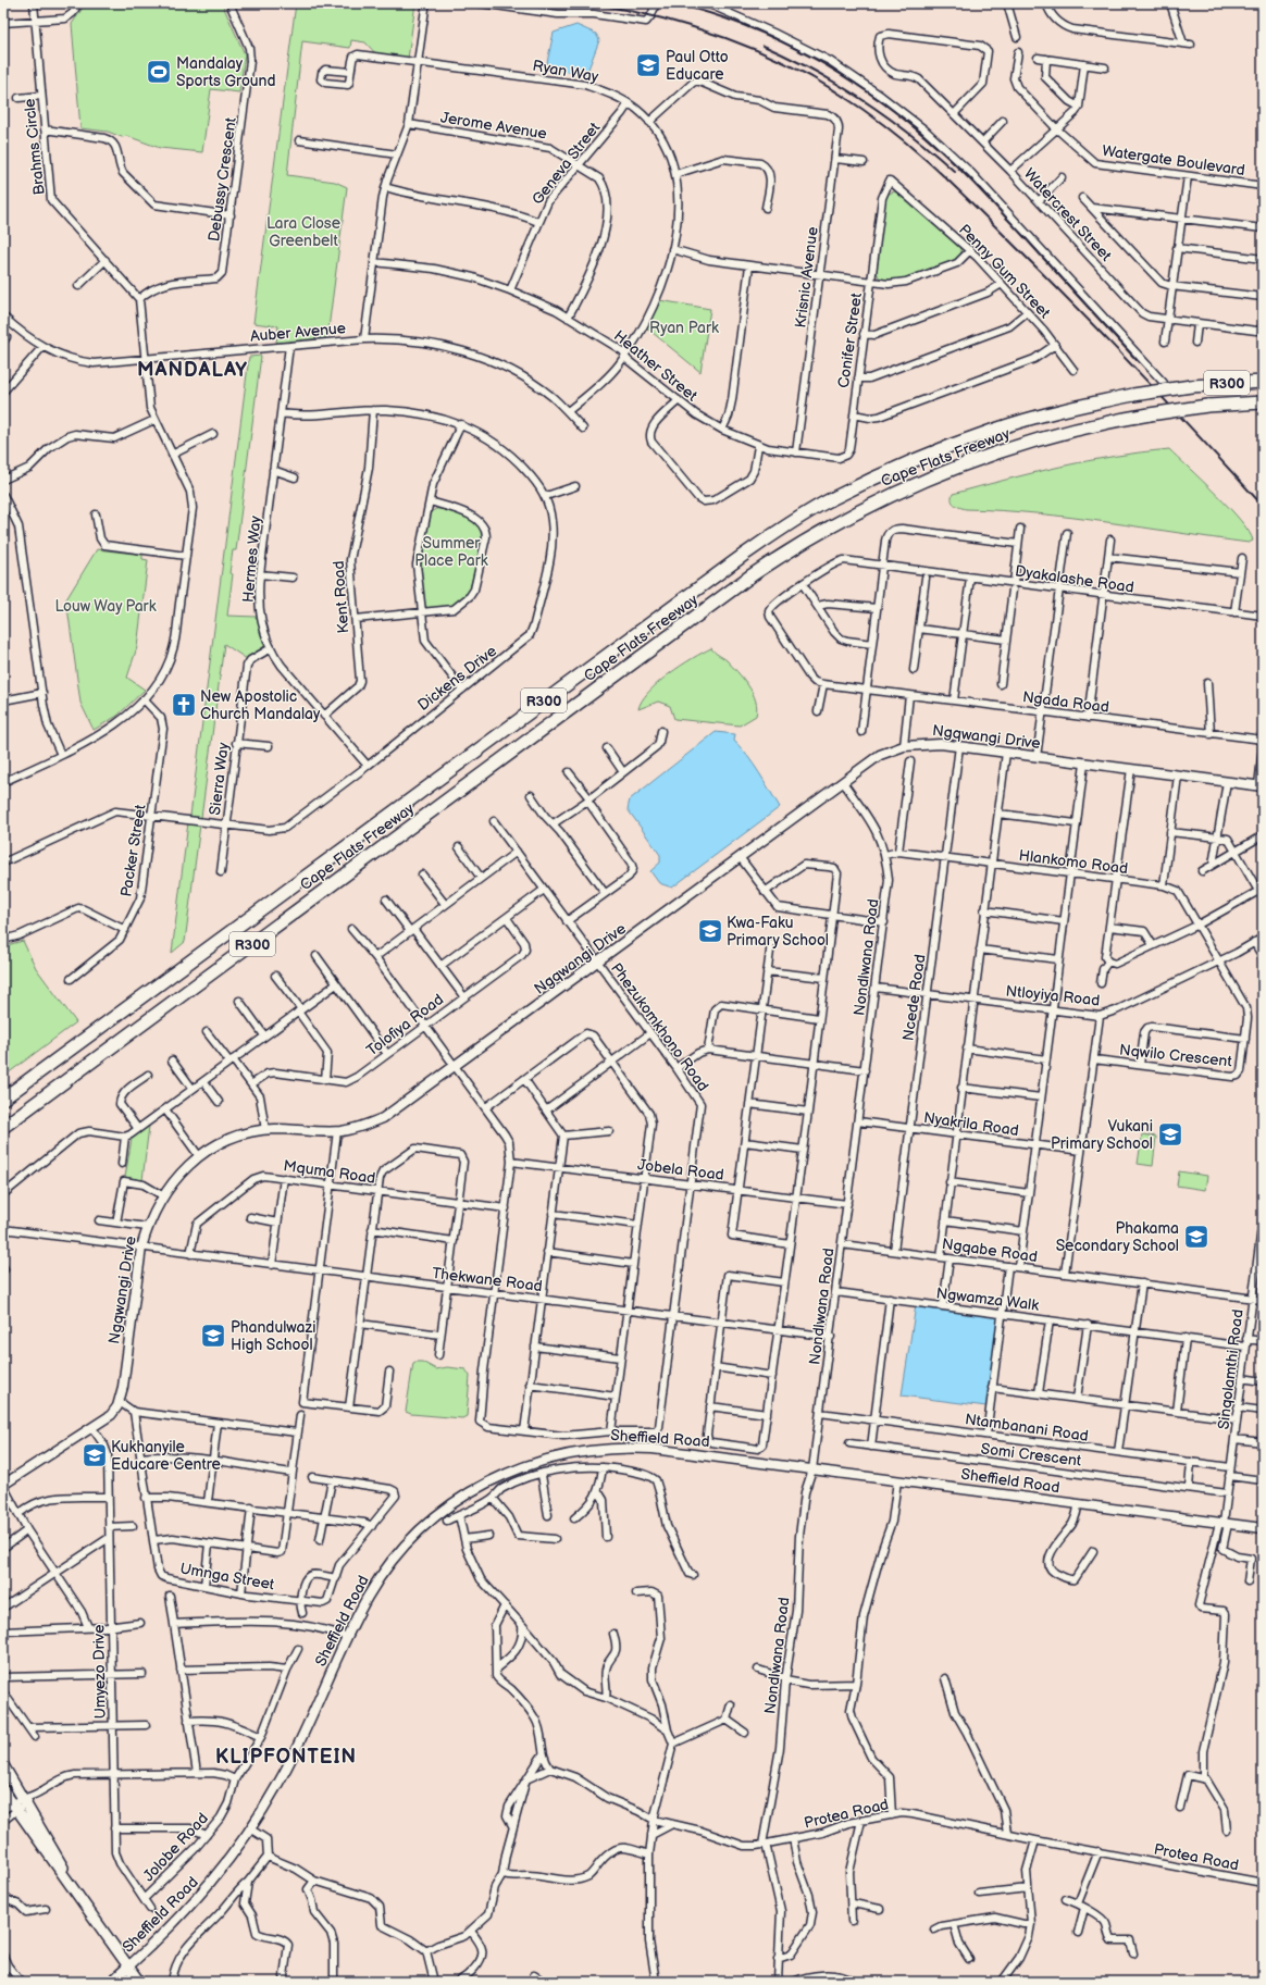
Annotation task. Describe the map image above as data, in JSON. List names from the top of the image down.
{
  "streets": {
    "highway": ["R300", "Cape Flats Freeway"],
    "street": [
      "Ryan Way",
      "Jerome Avenue",
      "Brahms Circle",
      "Watergate Boulevard",
      "Geneva Street",
      "Debussy Crescent",
      "Watercrest Street",
      "Penny Gum Street",
      "Krisnic Avenue",
      "Auber Avenue",
      "Conifer Street",
      "Heather Street",
      "Hermes Way",
      "Dyakalashe Road",
      "Kent Road",
      "Dickens Drive",
      "Ngada Road",
      "Ngqwangi Drive",
      "Sierra Way",
      "Packer Street",
      "Hlankomo Road",
      "Nondlwana Road",
      "Ntloyiya Road",
      "Ncede Road",
      "Tolofiya Road",
      "Phezukomkhono Road",
      "Nqwilo Crescent",
      "Nyakrila Road",
      "Jobela Road",
      "Mquma Road",
      "Ngqabe Road",
      "Thekwane Road",
      "Ngwamza Walk",
      "Sinqolamthi Road",
      "Ntambanani Road",
      "Sheffield Road",
      "Somi Crescent",
      "Umnga Street",
      "Umyezo Drive",
      "Protea Road",
      "Jolobe Road"
    ]
  },
  "crossings": [
    ["Ryan Way", "Geneva Street"],
    ["Ryan Way", "Krisnic Avenue"],
    ["Ryan Way", "Auber Avenue"],
    ["Ryan Way", "Heather Street"],
    ["Jerome Avenue", "Geneva Street"],
    ["Jerome Avenue", "Heather Street"],
    ["Brahms Circle", "Debussy Crescent"],
    ["Geneva Street", "Heather Street"],
    ["Penny Gum Street", "Conifer Street"],
    ["Krisnic Avenue", "Conifer Street"],
    ["Krisnic Avenue", "Heather Street"],
    ["Auber Avenue", "Hermes Way"],
    ["Conifer Street", "Heather Street"],
    ["Hermes Way", "Kent Road"],
    ["Hermes Way", "Dickens Drive"],
    ["Hermes Way", "Sierra Way"],
    ["Dyakalashe Road", "Ngada Road"],
    ["Kent Road", "Dickens Drive"],
    ["Dickens Drive", "Sierra Way"],
    ["Dickens Drive", "Packer Street"],
    ["Ngqwangi Drive", "Nondlwana Road"],
    ["Ngqwangi Drive", "Ncede Road"],
    ["Ngqwangi Drive", "Phezukomkhono Road"],
    ["Ngqwangi Drive", "Thekwane Road"],
    ["Hlankomo Road", "Nondlwana Road"],
    ["Hlankomo Road", "Ntloyiya Road"],
    ["Hlankomo Road", "Ncede Road"],
    ["Hlankomo Road", "Nqwilo Crescent"],
    ["Nondlwana Road", "Ntloyiya Road"],
    ["Nondlwana Road", "Nyakrila Road"],
    ["Nondlwana Road", "Jobela Road"],
    ["Nondlwana Road", "Ngqabe Road"],
    ["Nondlwana Road", "Thekwane Road"],
    ["Nondlwana Road", "Ngwamza Walk"],
    ["Nondlwana Road", "Ntambanani Road"],
    ["Nondlwana Road", "Sheffield Road"],
    ["Nondlwana Road", "Protea Road"],
    ["Ntloyiya Road", "Ncede Road"],
    ["Ntloyiya Road", "Nqwilo Crescent"],
    ["Ncede Road", "Nyakrila Road"],
    ["Ncede Road", "Ngqabe Road"],
    ["Phezukomkhono Road", "Jobela Road"],
    ["Phezukomkhono Road", "Thekwane Road"],
    ["Mquma Road", "Thekwane Road"],
    ["Ngqabe Road", "Sinqolamthi Road"],
    ["Ngwamza Walk", "Sinqolamthi Road"],
    ["Sinqolamthi Road", "Ntambanani Road"],
    ["Sinqolamthi Road", "Sheffield Road"],
    ["Sinqolamthi Road", "Somi Crescent"],
    ["Umyezo Drive", "Jolobe Road"]
  ],
  "districts": ["MANDALAY", "KLIPFONTEIN"],
  "parks": [
    "Lara Close Greenbelt",
    "Ryan Park",
    "Summer Place Park",
    "Louw Way Park"
  ],
  "places": {
    "school or university": [
      "Paul Otto Educare",
      "Kwa-Faku Primary School",
      "Vukani Primary School",
      "Phakama Secondary School",
      "Phandulwazi High School",
      "Kukhanyile Educare Centre"
    ],
    "sports": ["Mandalay Sports Ground"],
    "church": ["New Apostolic Church Mandalay"]
  }
}
